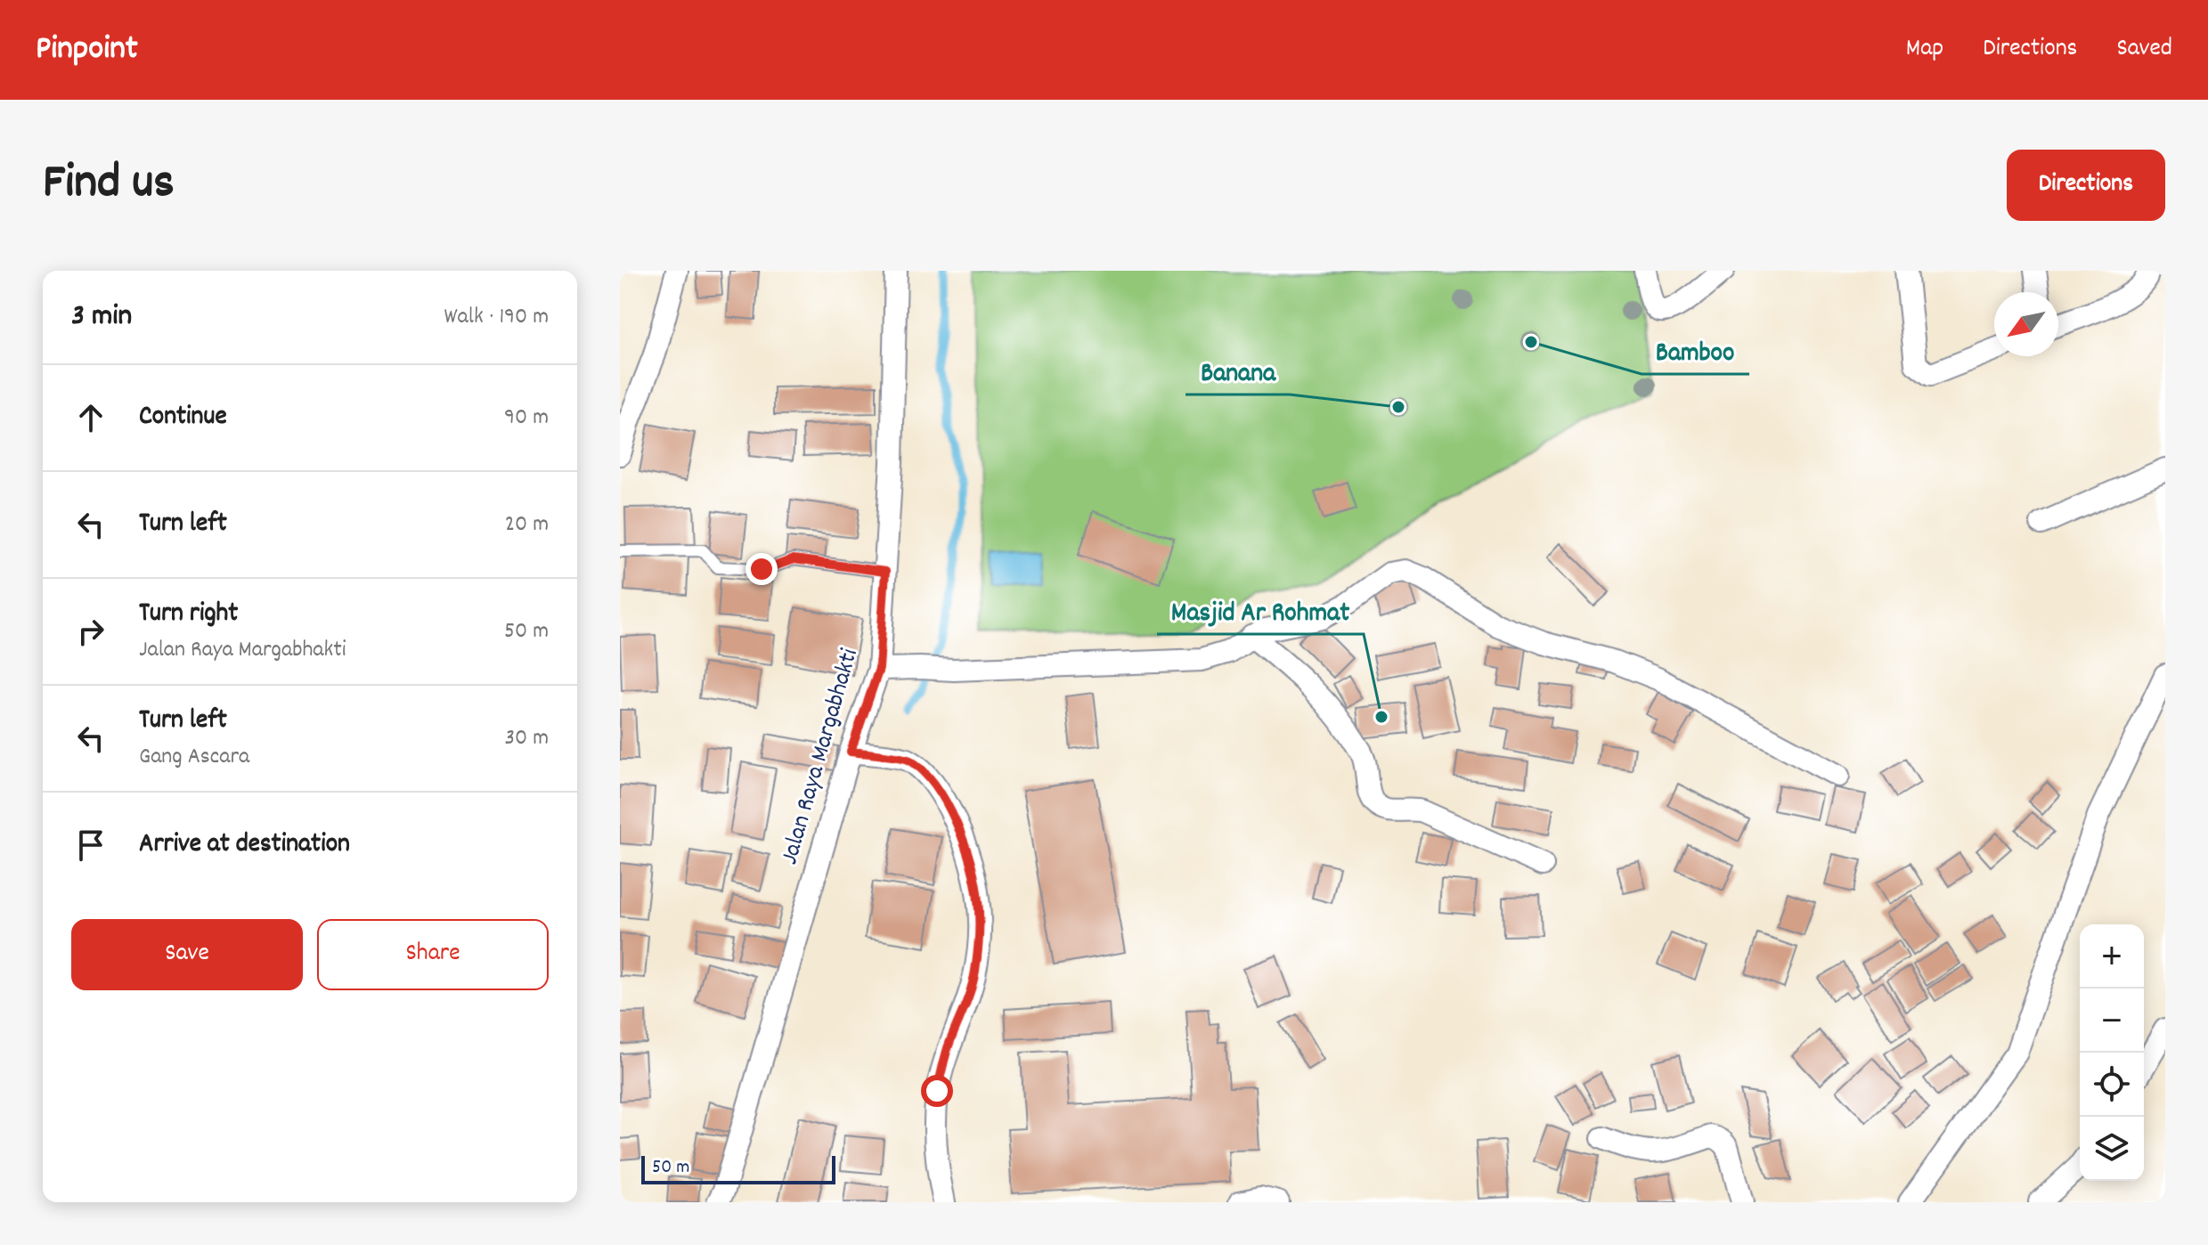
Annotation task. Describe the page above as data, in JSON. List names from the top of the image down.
{
  "streets": {
    "street": ["Jalan Raya Margabhakti"]
  },
  "places": ["Bamboo", "Banana", "Masjid Ar Rohmat"],
  "scale_bar": "50 m",
  "north": "bottom left",
  "page": {
    "header": "Pinpoint",
    "nav": ["Map", "Directions", "Saved"],
    "title": "Find us",
    "buttons": [
      "Directions",
      ["Save", "Share"]
    ],
    "heading": ["3 min", "Walk · 190 m"],
    "list": [
      ["Continue", "90 m"],
      ["Turn left", "20 m"],
      ["Turn right", "Jalan Raya Margabhakti", "50 m"],
      ["Turn left", "Gang Ascara", "30 m"],
      "Arrive at destination"
    ],
    "map_buttons": ["+", "−"],
    "scale": "50 m"
  }
}
